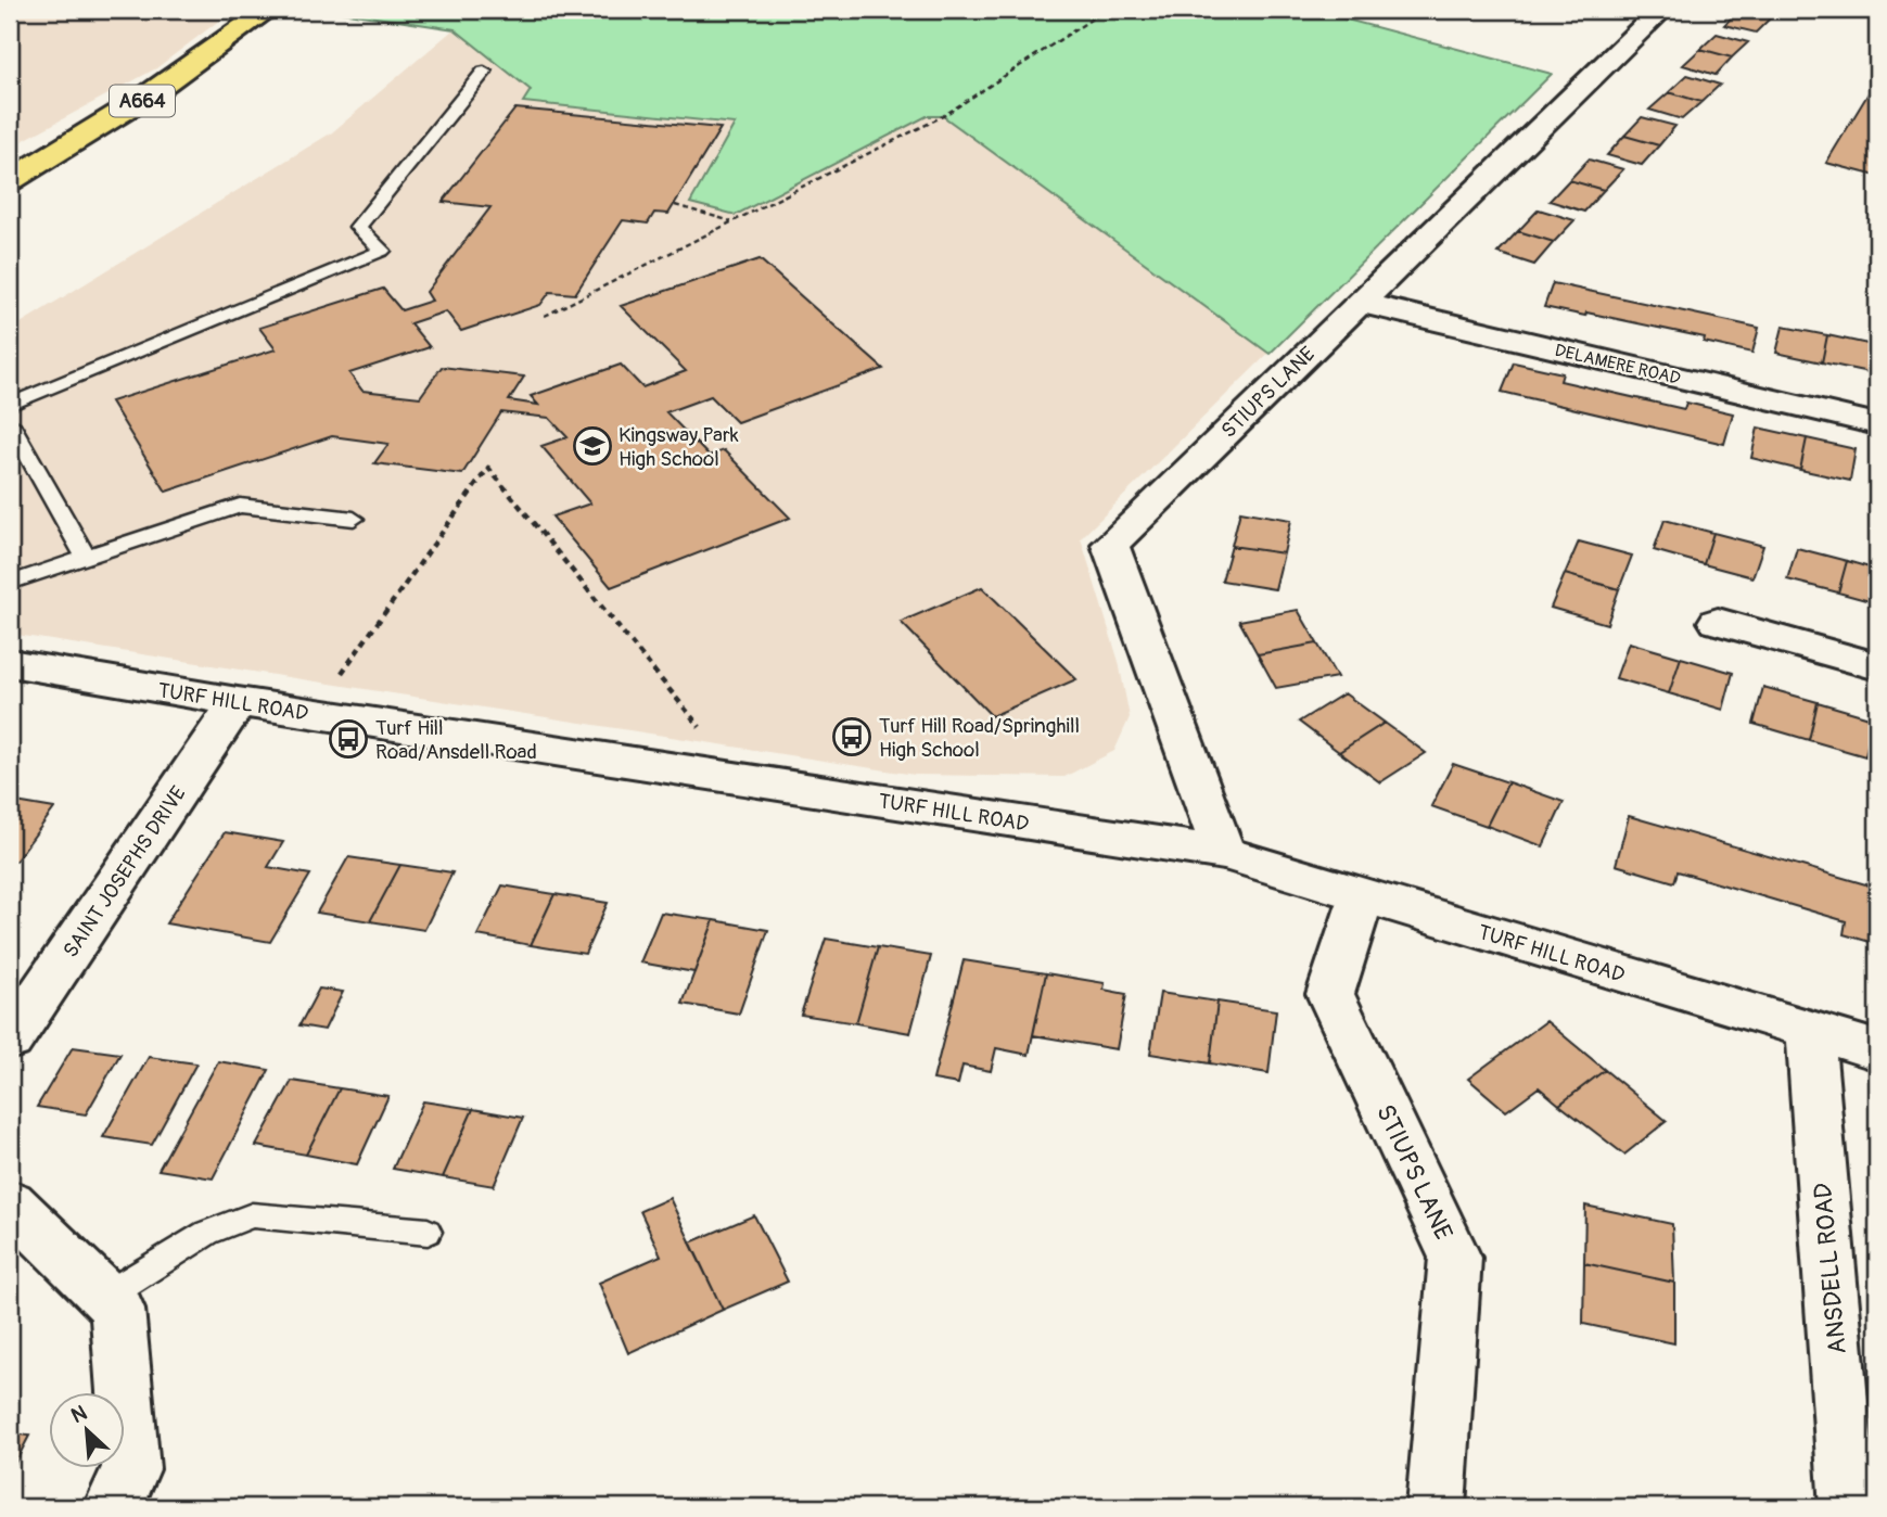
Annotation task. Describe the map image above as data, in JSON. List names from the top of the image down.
{
  "streets": {
    "highway": ["A664"],
    "street": [
      "DELAMERE ROAD",
      "STIUPS LANE",
      "TURF HILL ROAD",
      "SAINT JOSEPHS DRIVE",
      "ANSDELL ROAD"
    ]
  },
  "crossings": [
    ["DELAMERE ROAD", "STIUPS LANE"],
    ["STIUPS LANE", "TURF HILL ROAD"],
    ["TURF HILL ROAD", "SAINT JOSEPHS DRIVE"],
    ["TURF HILL ROAD", "ANSDELL ROAD"]
  ],
  "places": {
    "school or university": ["Kingsway Park High School"],
    "bus stop": ["Turf Hill Road/Springhill High School", "Turf Hill Road/Ansdell Road"]
  },
  "north": "top left"
}
